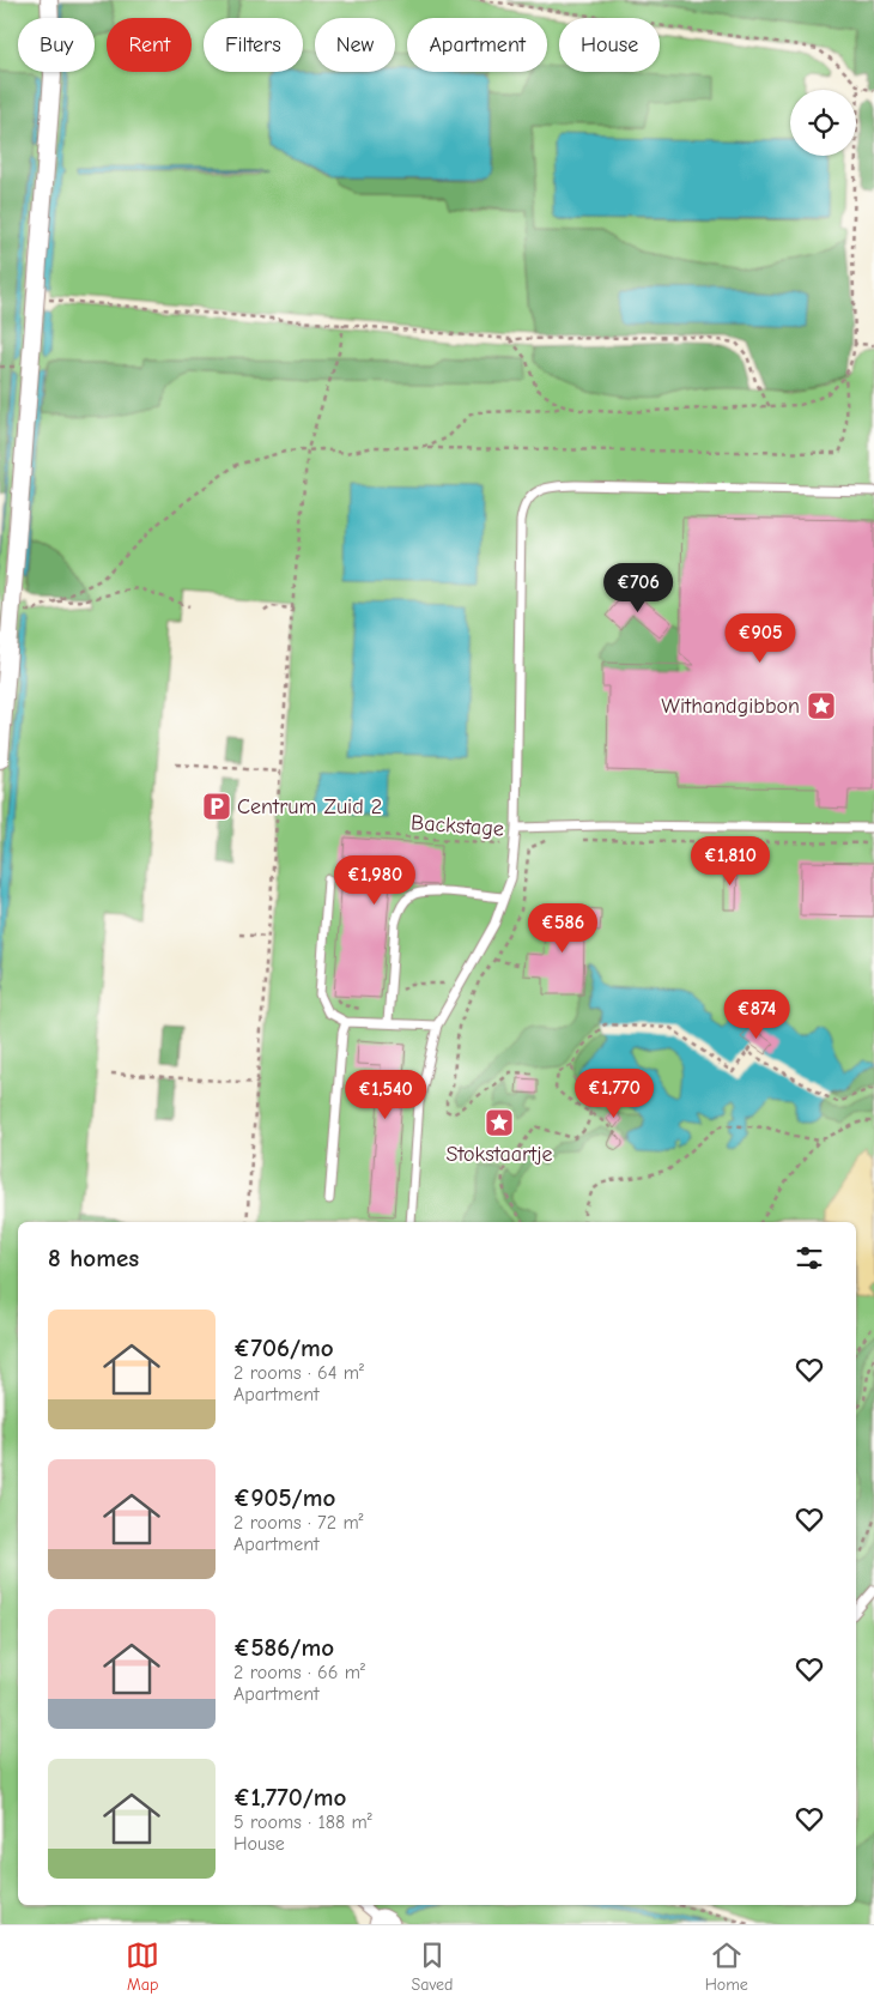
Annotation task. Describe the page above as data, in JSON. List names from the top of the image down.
{
  "streets": {
    "path": ["Backstage"]
  },
  "places": {
    "place": ["Withandgibbon", "Stokstaartje"],
    "parking": ["Centrum Zuid 2"]
  },
  "page": {
    "chip": [
      "Buy",
      "Rent",
      "Filters",
      "New",
      "Apartment",
      "House"
    ],
    "price": [
      "€706",
      "€905",
      "€1,810",
      "€1,980",
      "€586",
      "€874",
      "€1,770",
      "€1,540"
    ],
    "heading": "8 homes",
    "list": [
      {
        "name": "€706/mo",
        "note": "2 rooms · 64 m² · Apartment"
      },
      {
        "name": "€905/mo",
        "note": "2 rooms · 72 m² · Apartment"
      },
      {
        "name": "€586/mo",
        "note": "2 rooms · 66 m² · Apartment"
      },
      {
        "name": "€1,770/mo",
        "note": "5 rooms · 188 m² · House"
      }
    ],
    "tabs": ["Map", "Saved", "Home"]
  }
}
